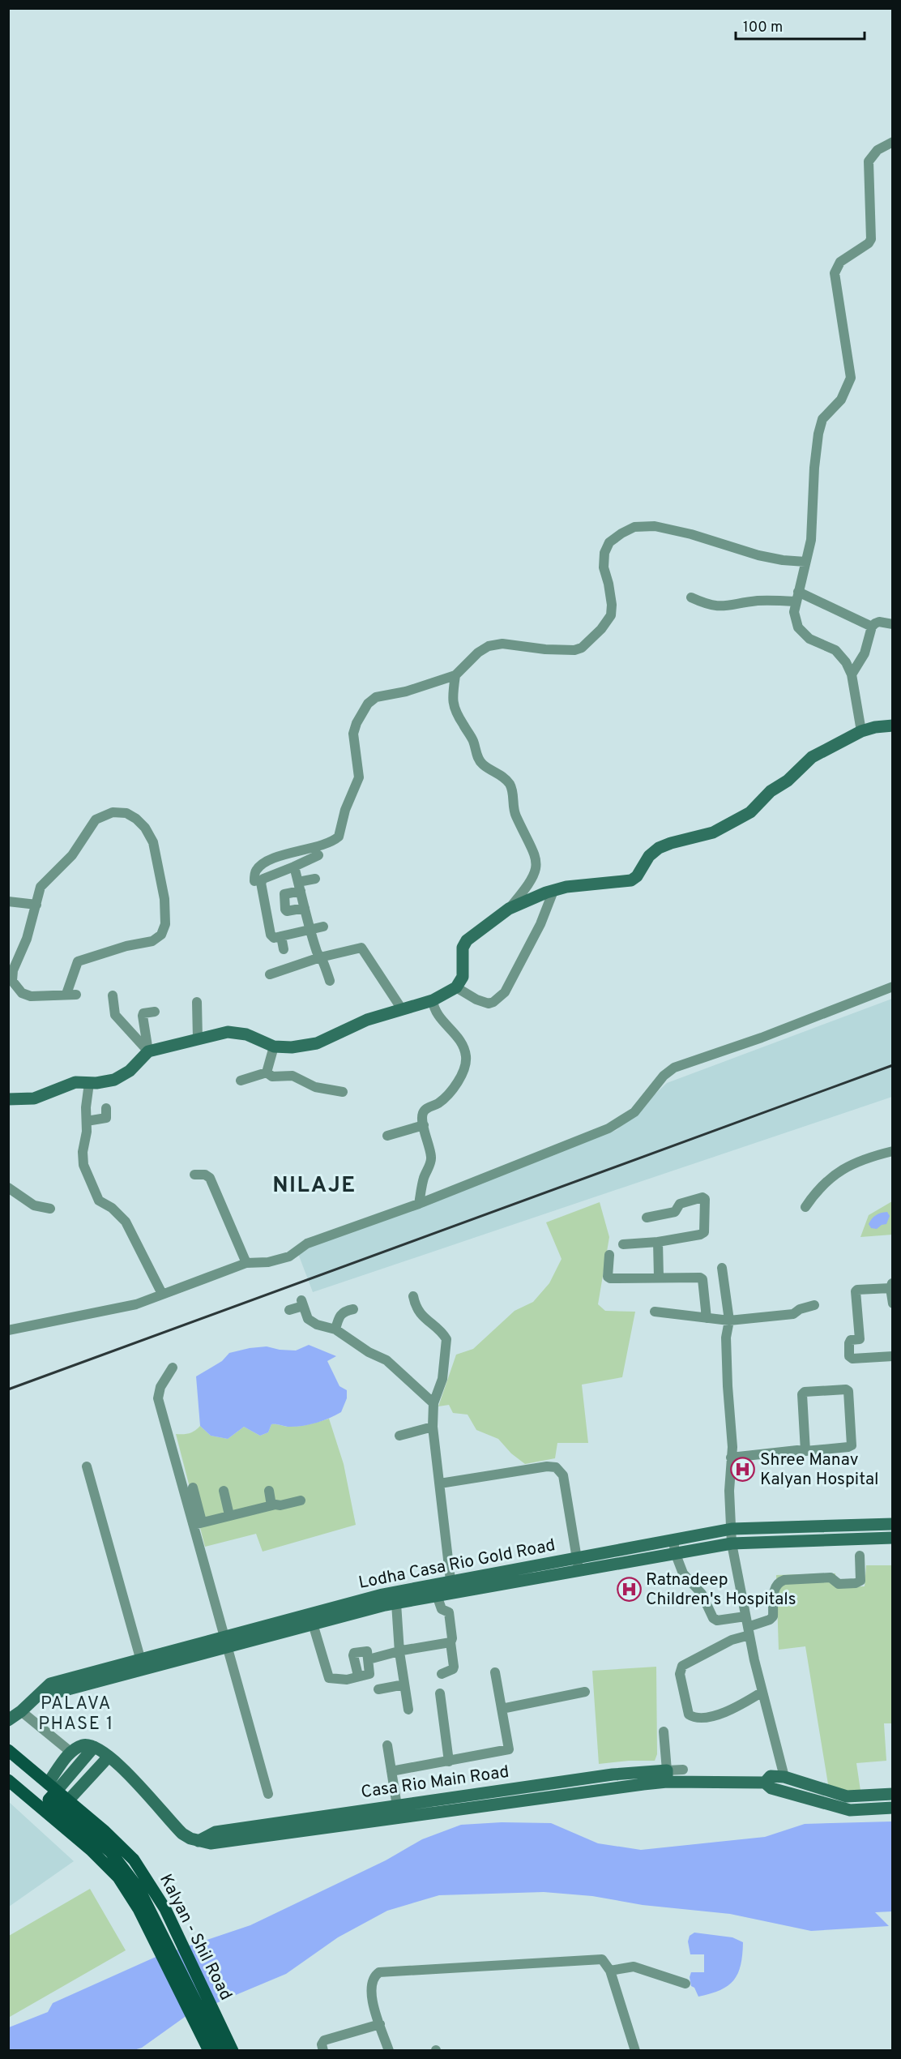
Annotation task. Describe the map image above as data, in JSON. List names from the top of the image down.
{
  "streets": {
    "main road": ["Kalyan - Shil Road"],
    "street": ["Lodha Casa Rio Gold Road", "Casa Rio Main Road"]
  },
  "districts": ["NILAJE", "PALAVA PHASE 1"],
  "places": {
    "hospital": ["Shree Manav Kalyan Hospital", "Ratnadeep Children's Hospitals"]
  },
  "scale_bar": "100 m"
}
